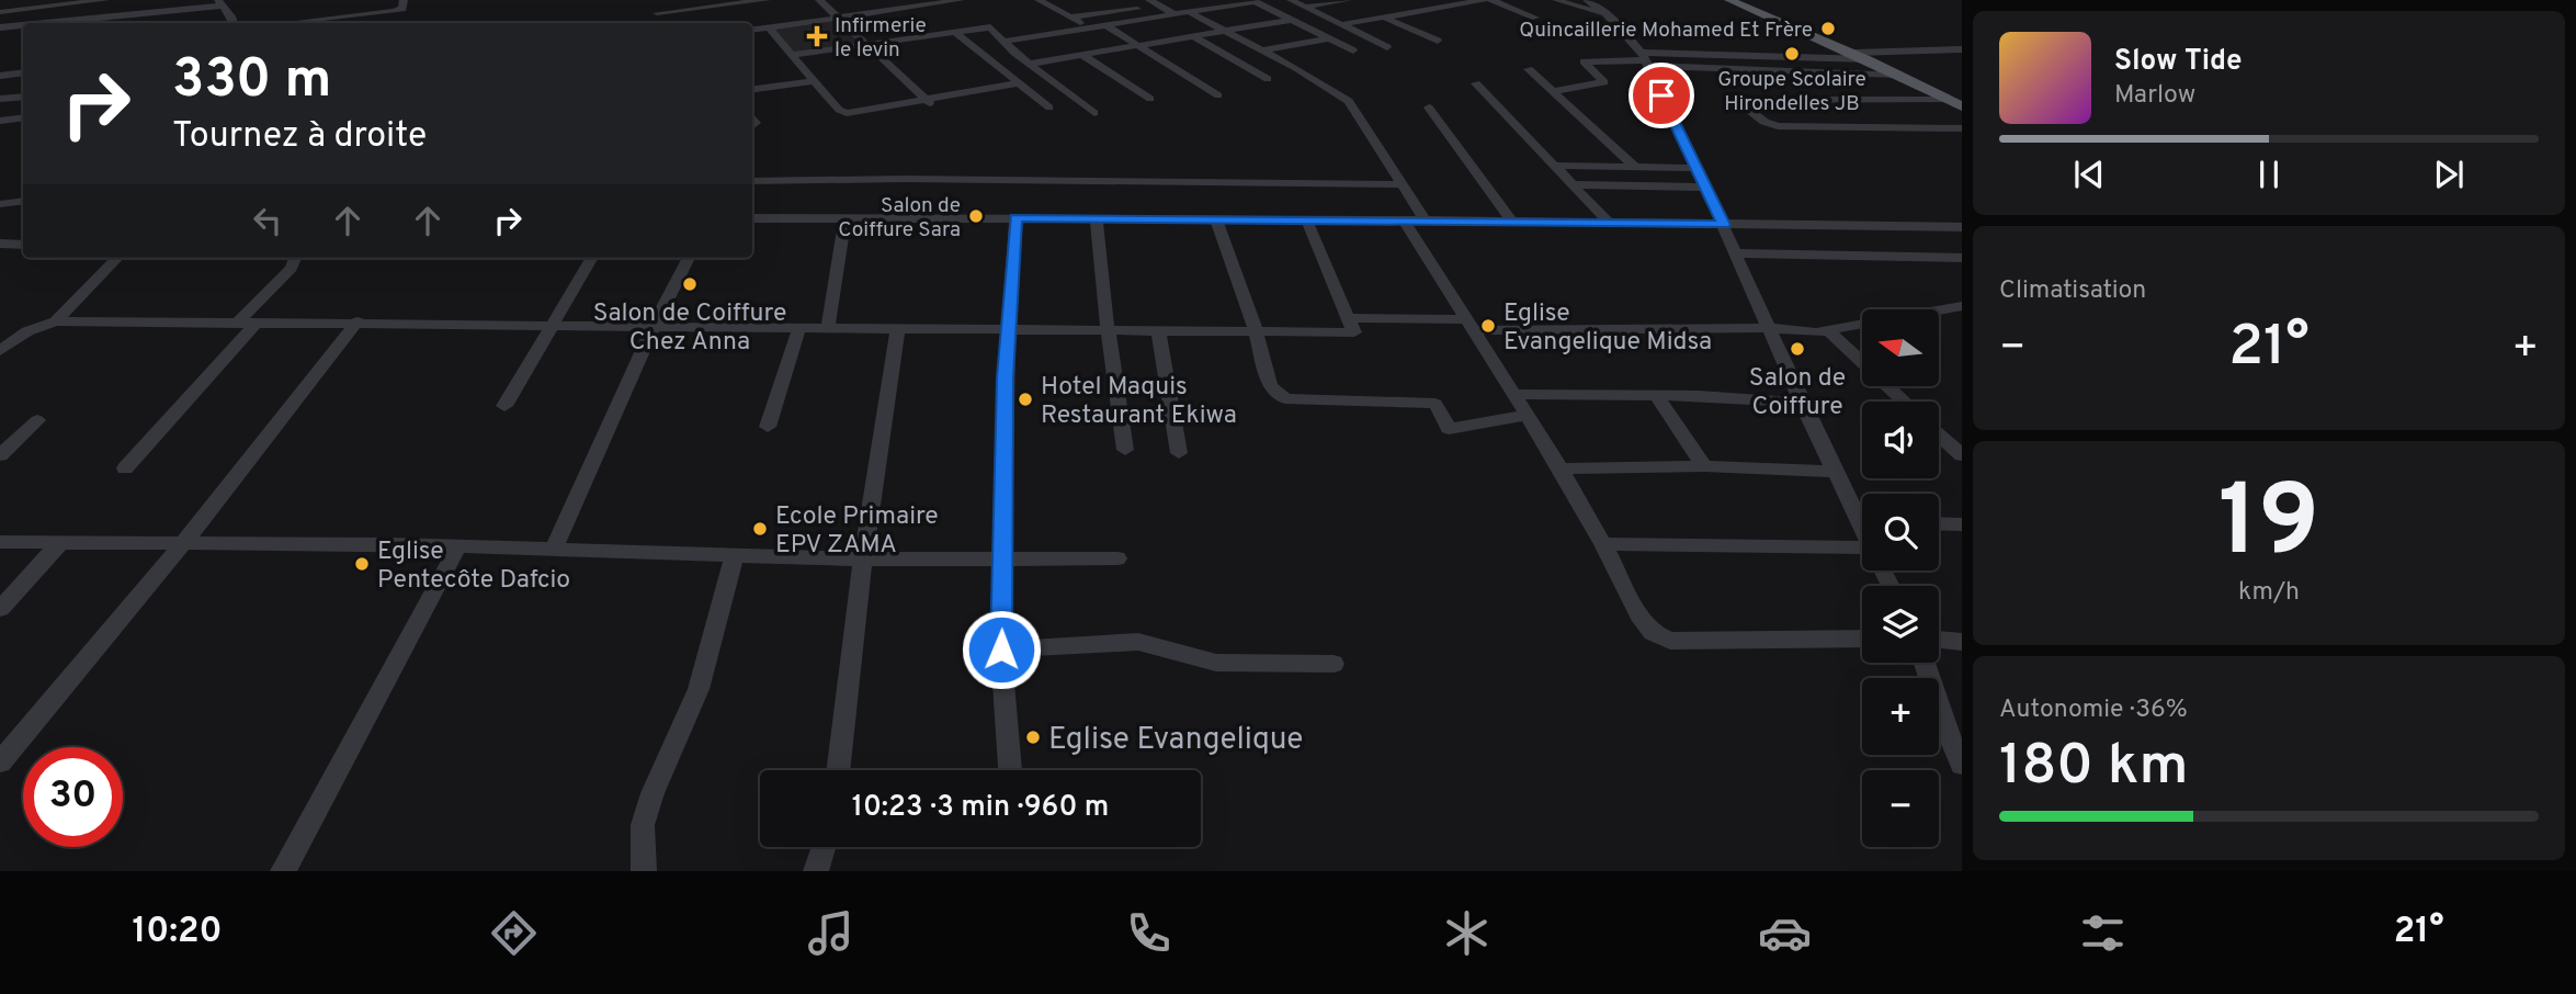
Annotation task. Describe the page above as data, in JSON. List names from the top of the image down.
{
  "places": {
    "other": [
      "Quincaillerie Mohamed Et Frère",
      "Groupe Scolaire Hirondelles JB",
      "Salon de Coiffure Sara",
      "Salon de Coiffure Chez Anna",
      "Eglise Evangelique Midsa",
      "Salon de Coiffure",
      "Hotel Maquis Restaurant Ekiwa",
      "Ecole Primaire EPV ZAMA",
      "Eglise Pentecôte Dafcio",
      "Eglise Evangelique"
    ],
    "health": ["Infirmerie le levin"]
  },
  "north": "left",
  "page": {
    "turn": ["330 m", "Tournez à droite"],
    "song": ["Slow Tide", "Marlow"],
    "tile": [
      "Climatisation",
      ["19", "km/h"],
      ["Autonomie · 36%", "180 km"]
    ],
    "map_buttons": ["+", "−"],
    "heat": ["−", "21°", "+"],
    "limit": "30",
    "trip": "10:23 · 3 min · 960 m",
    "tabs": ["10:20", "21°"]
  }
}
